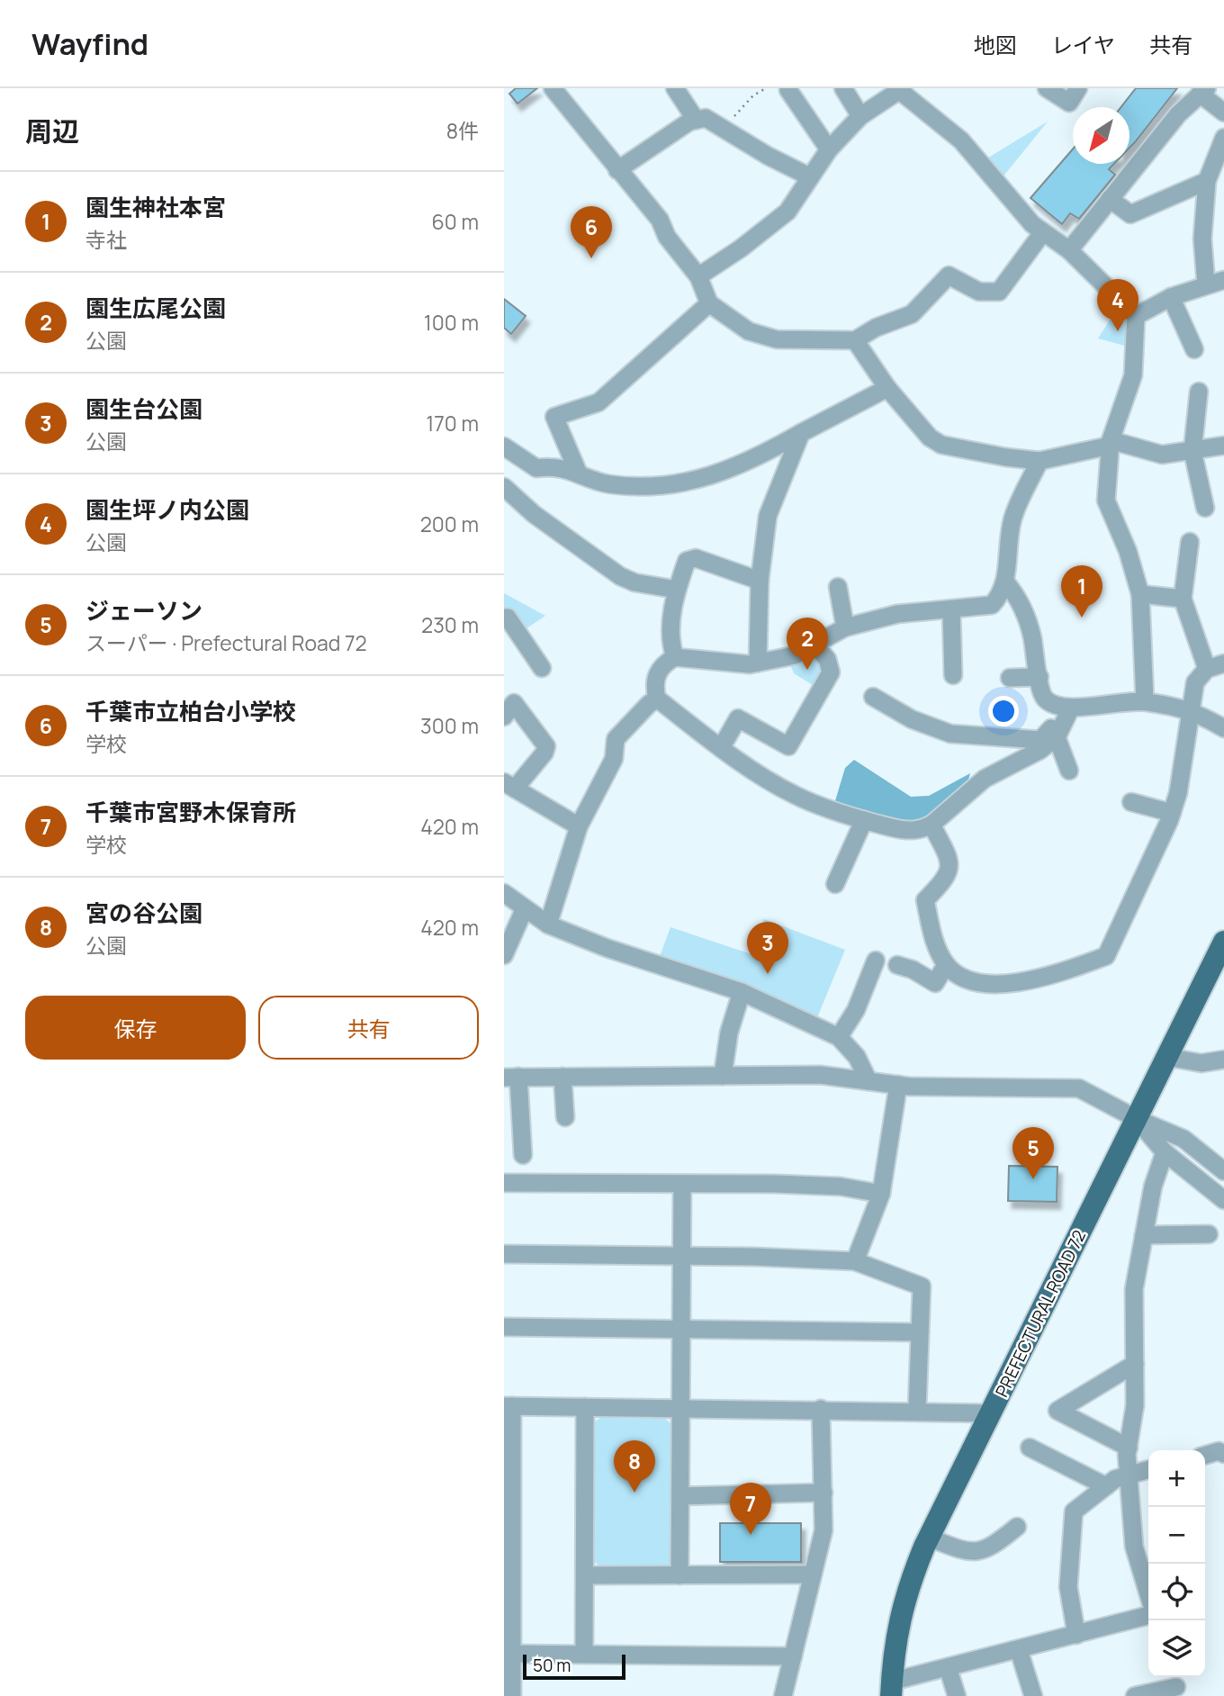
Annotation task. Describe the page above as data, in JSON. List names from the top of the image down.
{
  "streets": {
    "main road": ["PREFECTURAL ROAD 72"]
  },
  "scale_bar": "50 m",
  "north": "bottom left",
  "page": {
    "header": "Wayfind",
    "nav": ["地図", "レイヤ", "共有"],
    "heading": ["周辺", "8件"],
    "list": [
      {
        "mark": "1",
        "name": "園生神社本宮",
        "note": "寺社",
        "value": "60 m"
      },
      {
        "mark": "2",
        "name": "園生広尾公園",
        "note": "公園",
        "value": "100 m"
      },
      {
        "mark": "3",
        "name": "園生台公園",
        "note": "公園",
        "value": "170 m"
      },
      {
        "mark": "4",
        "name": "園生坪ノ内公園",
        "note": "公園",
        "value": "200 m"
      },
      {
        "mark": "5",
        "name": "ジェーソン",
        "note": "スーパー · Prefectural Road 72",
        "value": "230 m"
      },
      {
        "mark": "6",
        "name": "千葉市立柏台小学校",
        "note": "学校",
        "value": "300 m"
      },
      {
        "mark": "7",
        "name": "千葉市宮野木保育所",
        "note": "学校",
        "value": "420 m"
      },
      {
        "mark": "8",
        "name": "宮の谷公園",
        "note": "公園",
        "value": "420 m"
      }
    ],
    "pins": [
      "6",
      "4",
      "1",
      "2",
      "3",
      "5",
      "8",
      "7"
    ],
    "buttons": ["保存", "共有"],
    "map_buttons": ["+", "−"],
    "scale": "50 m"
  }
}
